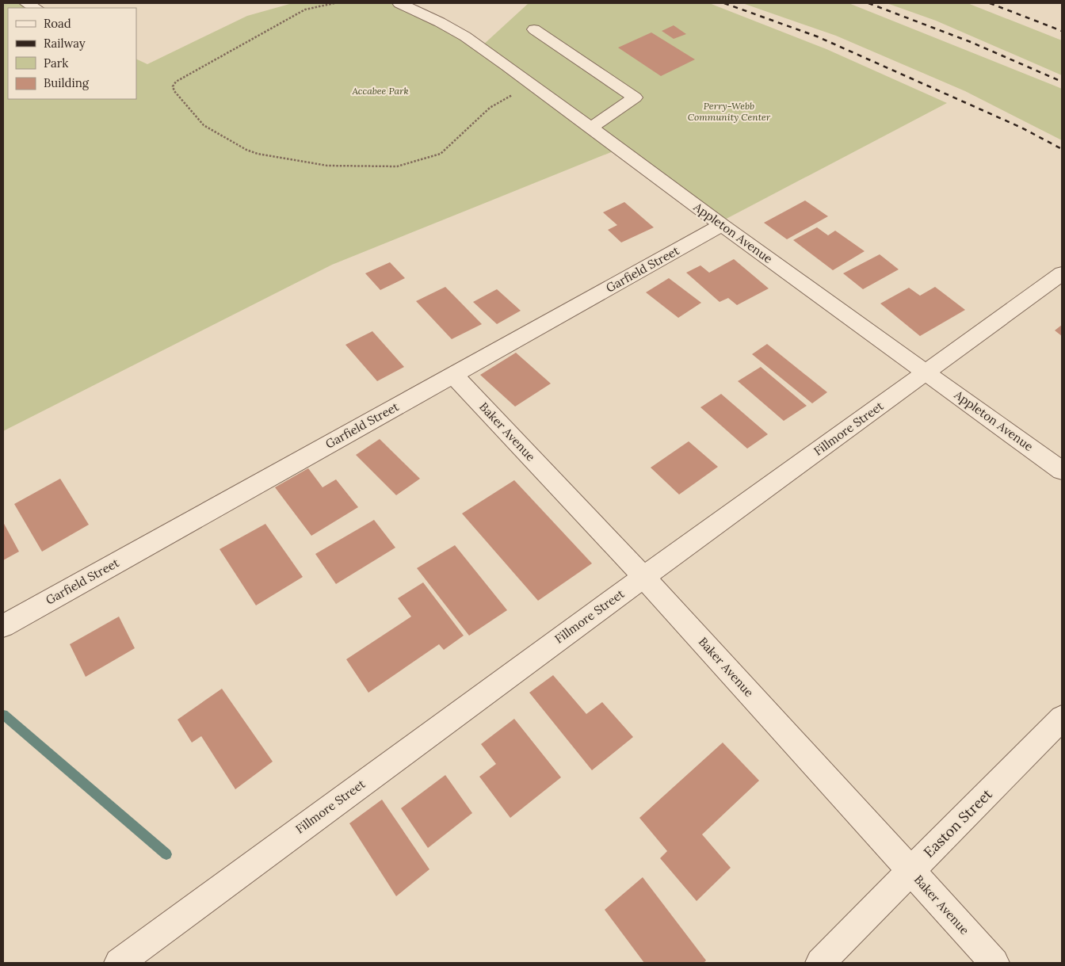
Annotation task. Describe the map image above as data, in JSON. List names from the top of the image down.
{
  "streets": {
    "street": [
      "Appleton Avenue",
      "Garfield Street",
      "Fillmore Street",
      "Baker Avenue",
      "Easton Street"
    ]
  },
  "crossings": [
    ["Appleton Avenue", "Garfield Street"],
    ["Appleton Avenue", "Fillmore Street"],
    ["Garfield Street", "Baker Avenue"],
    ["Fillmore Street", "Baker Avenue"],
    ["Baker Avenue", "Easton Street"]
  ],
  "parks": ["Accabee Park", "Perry-Webb Community Center"],
  "legend": [
    "Road",
    "Railway",
    "Park",
    "Building"
  ]
}
